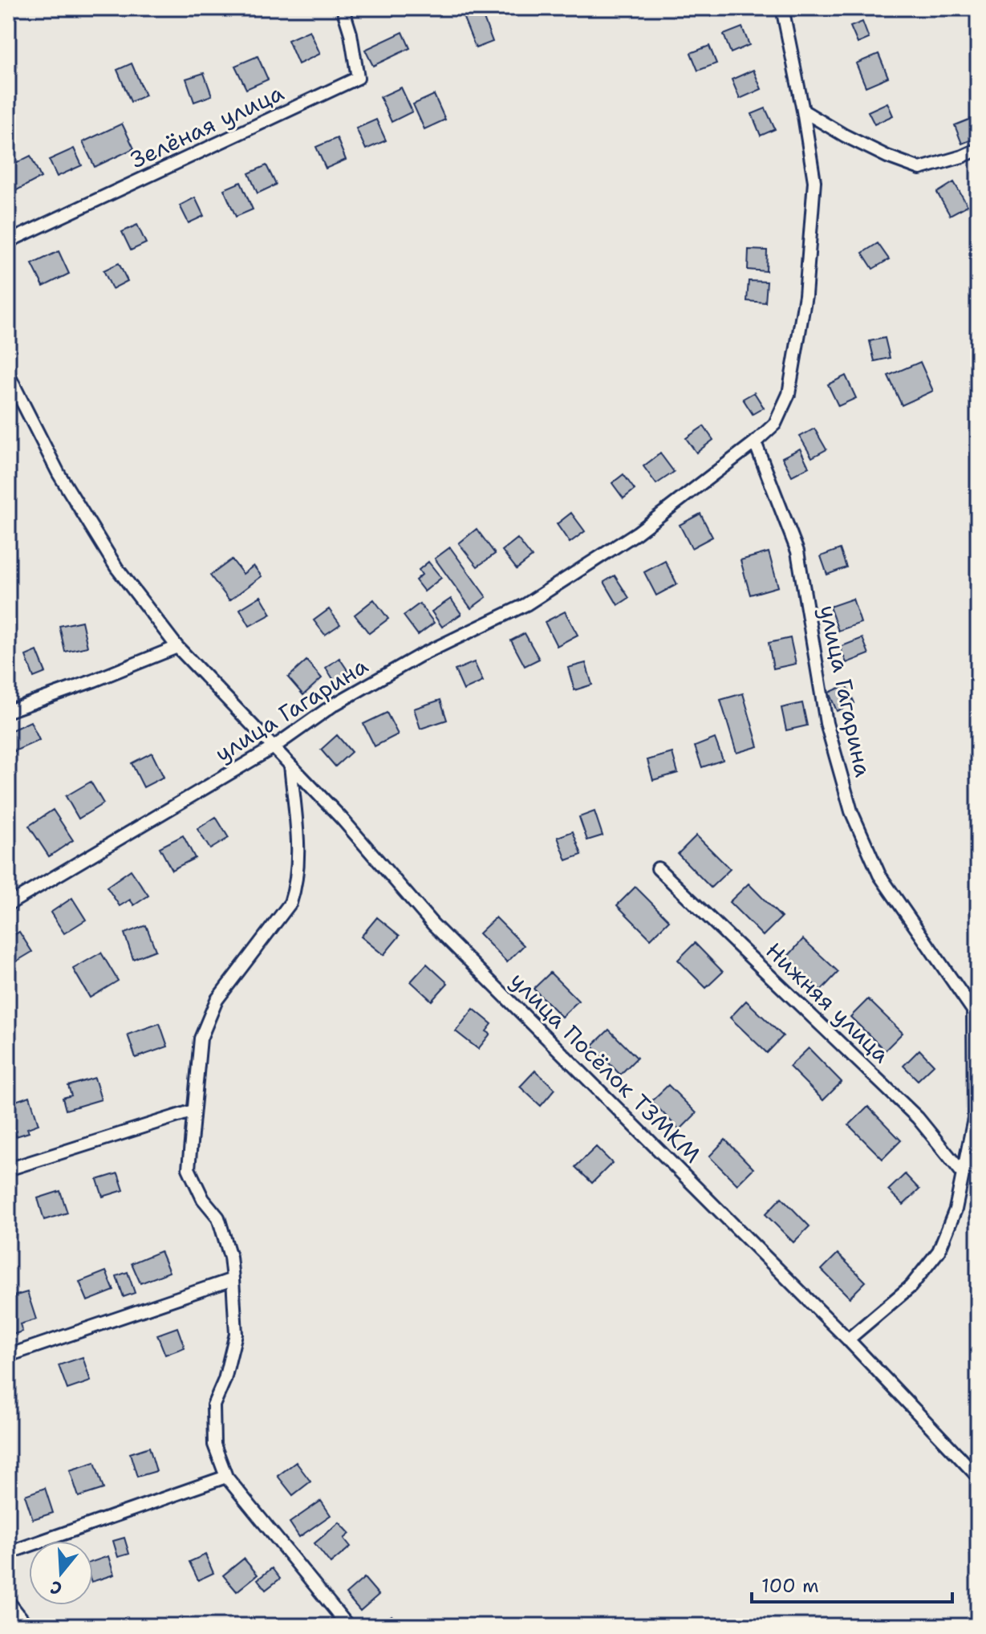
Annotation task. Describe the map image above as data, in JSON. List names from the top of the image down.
{
  "streets": {
    "street": [
      "Зелёная улица",
      "улица Гагарина",
      "Нижняя улица",
      "улица Посёлок ТЗМКМ"
    ]
  },
  "crossings": [
    ["улица Гагарина", "Нижняя улица"],
    ["улица Гагарина", "улица Посёлок ТЗМКМ"]
  ],
  "scale_bar": "100 m",
  "north": "bottom"
}
